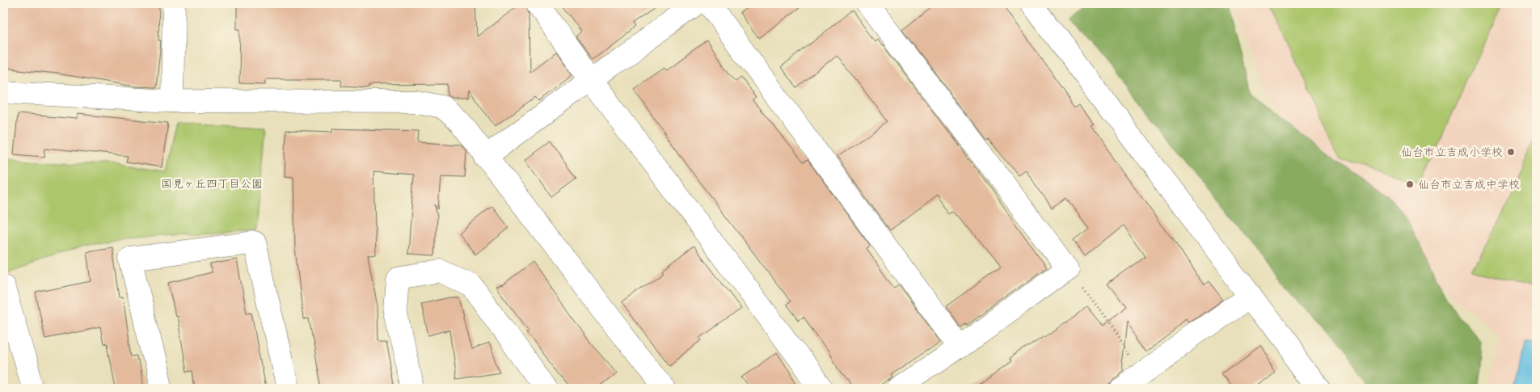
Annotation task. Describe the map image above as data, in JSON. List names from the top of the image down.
{
  "parks": ["国見ヶ丘四丁目公園"],
  "places": ["仙台市立吉成小学校", "仙台市立吉成中学校"]
}
